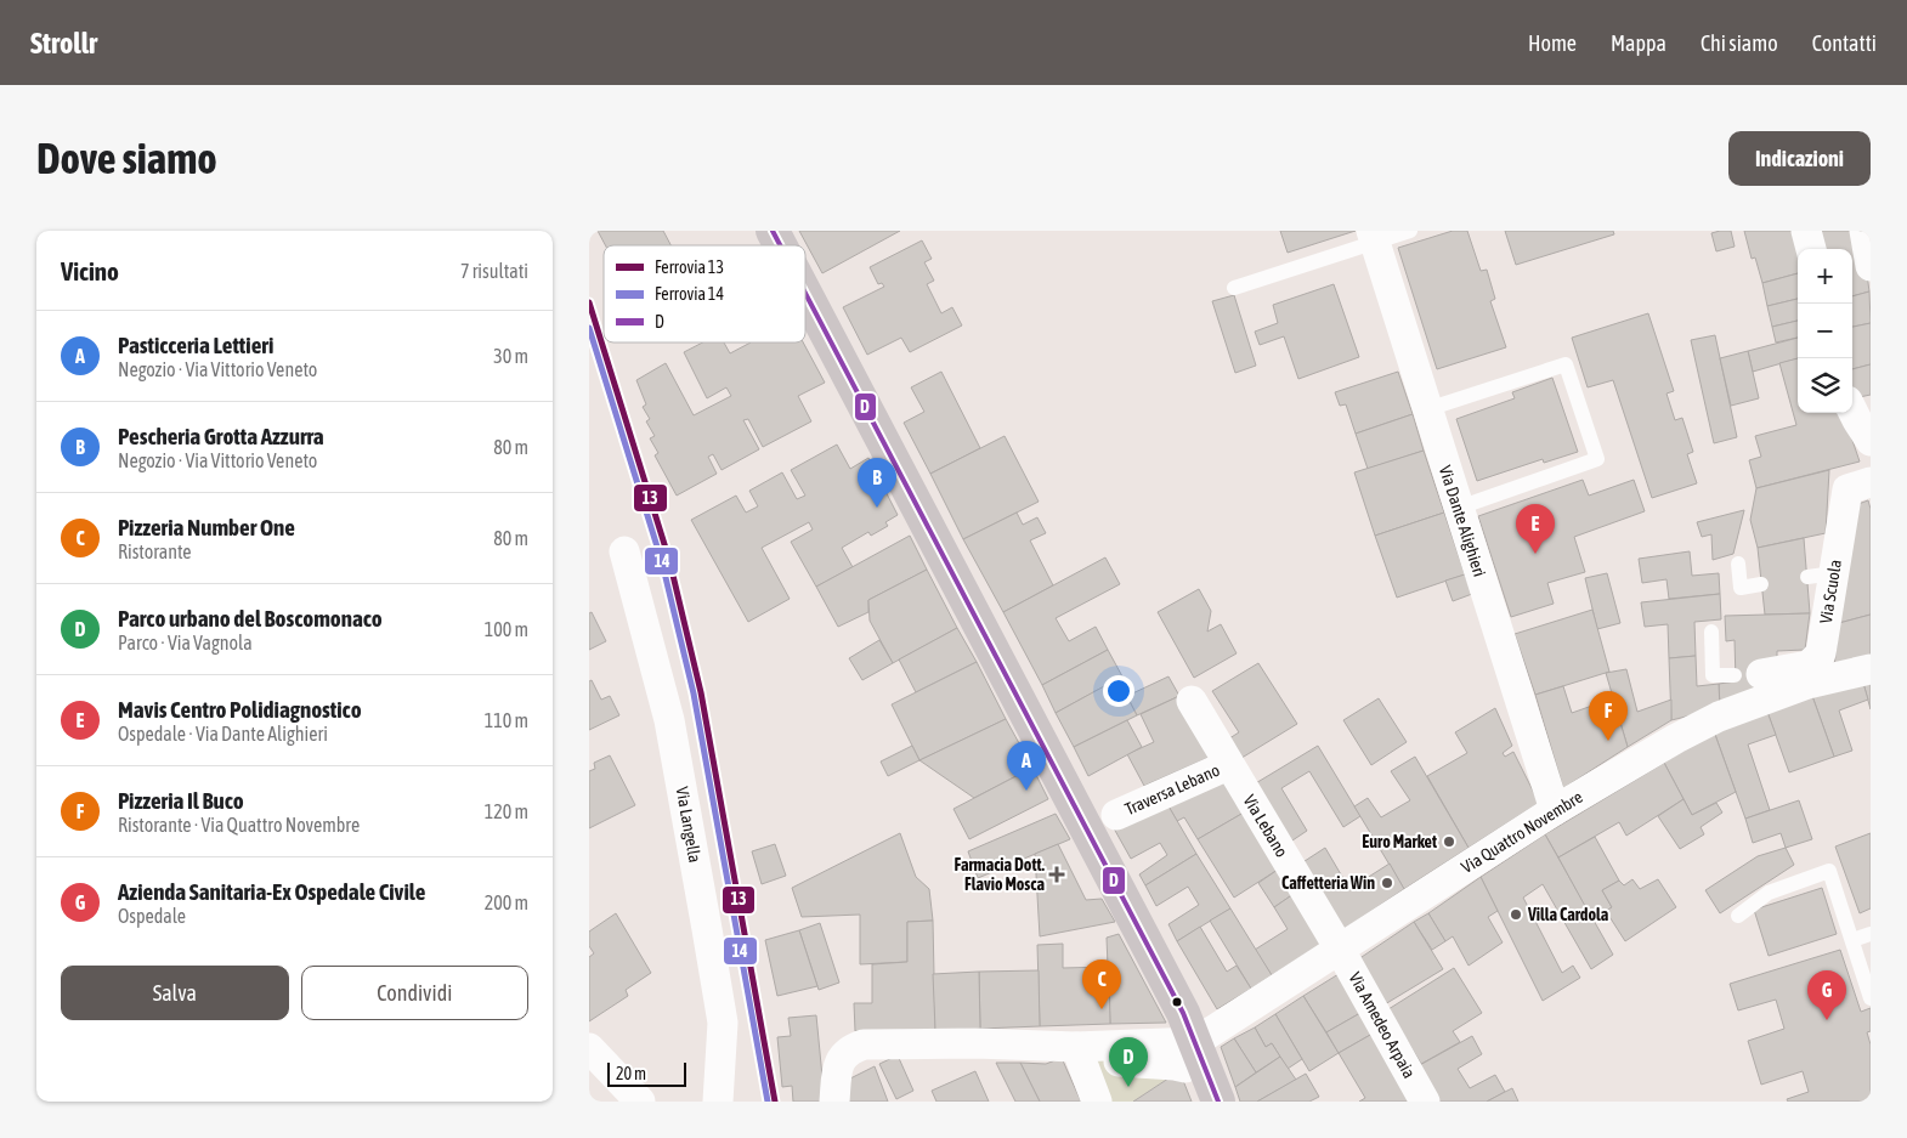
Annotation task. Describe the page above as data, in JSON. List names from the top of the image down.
{
  "streets": {
    "street": [
      "Via Dante Alighieri",
      "Via Scuola",
      "Traversa Lebano",
      "Via Langella",
      "Via Lebano",
      "Via Quattro Novembre",
      "Via Amedeo Arpaia"
    ]
  },
  "crossings": [
    ["Via Dante Alighieri", "Via Quattro Novembre"],
    ["Traversa Lebano", "Via Lebano"],
    ["Via Lebano", "Via Quattro Novembre"],
    ["Via Lebano", "Via Amedeo Arpaia"],
    ["Via Quattro Novembre", "Via Amedeo Arpaia"]
  ],
  "places": {
    "other": ["Euro Market", "Caffetteria Win", "Villa Cardola"],
    "health": ["Farmacia Dott. Flavio Mosca"]
  },
  "lines": ["transit line D", "rail line 13", "rail line 14"],
  "legend": ["Ferrovia 13", "Ferrovia 14", "D"],
  "scale_bar": "20 m",
  "page": {
    "header": "Strollr",
    "nav": [
      "Home",
      "Mappa",
      "Chi siamo",
      "Contatti"
    ],
    "buttons": [
      "Indicazioni",
      ["Salva", "Condividi"]
    ],
    "title": "Dove siamo",
    "heading": ["Vicino", "7 risultati"],
    "map_buttons": ["+", "−"],
    "list": [
      {
        "mark": "A",
        "name": "Pasticceria Lettieri",
        "note": "Negozio · Via Vittorio Veneto",
        "value": "30 m"
      },
      {
        "mark": "B",
        "name": "Pescheria Grotta Azzurra",
        "note": "Negozio · Via Vittorio Veneto",
        "value": "80 m"
      },
      {
        "mark": "C",
        "name": "Pizzeria Number One",
        "note": "Ristorante",
        "value": "80 m"
      },
      {
        "mark": "D",
        "name": "Parco urbano del Boscomonaco",
        "note": "Parco · Via Vagnola",
        "value": "100 m"
      },
      {
        "mark": "E",
        "name": "Mavis Centro Polidiagnostico",
        "note": "Ospedale · Via Dante Alighieri",
        "value": "110 m"
      },
      {
        "mark": "F",
        "name": "Pizzeria Il Buco",
        "note": "Ristorante · Via Quattro Novembre",
        "value": "120 m"
      },
      {
        "mark": "G",
        "name": "Azienda Sanitaria-Ex Ospedale Civile",
        "note": "Ospedale",
        "value": "200 m"
      }
    ],
    "pins": [
      "B",
      "E",
      "F",
      "A",
      "C",
      "G",
      "D"
    ],
    "scale": "20 m"
  }
}
